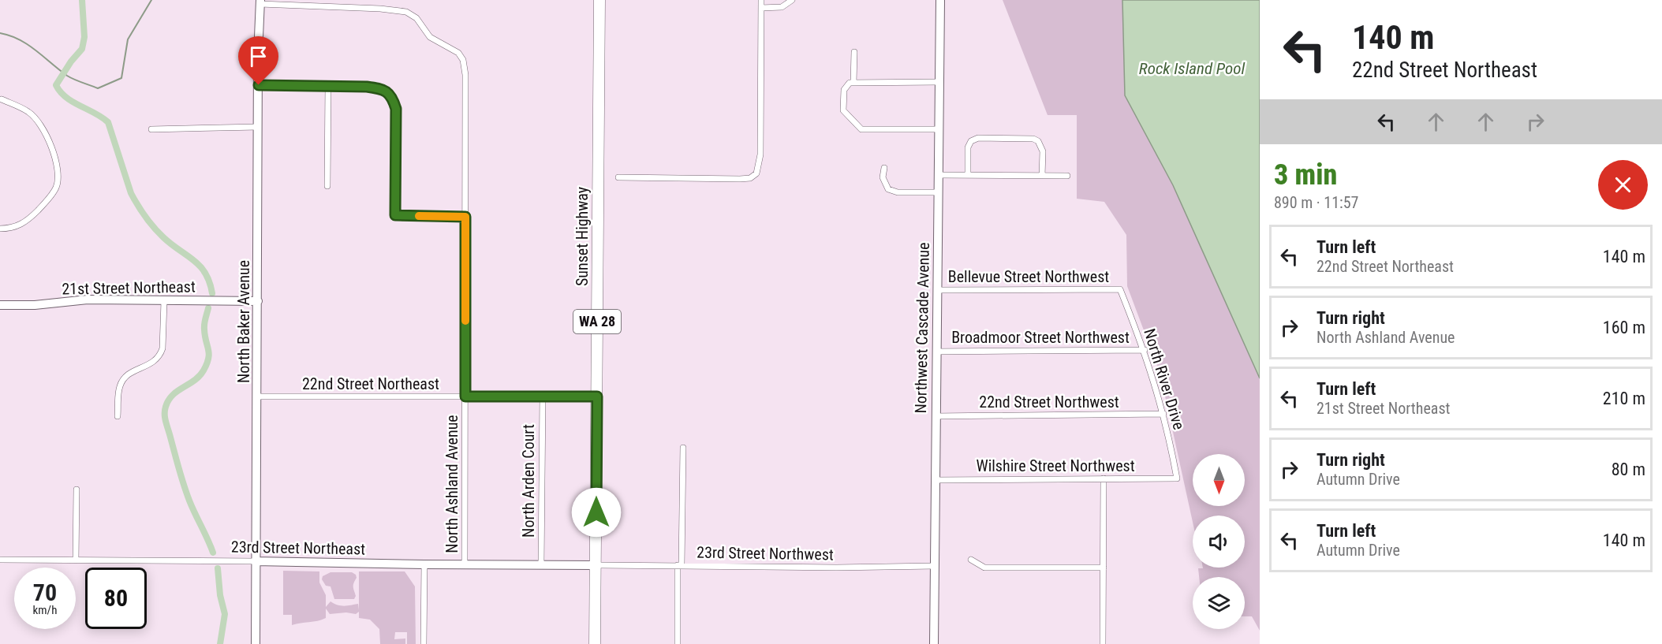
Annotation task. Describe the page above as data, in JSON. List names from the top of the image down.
{
  "streets": {
    "highway": ["Sunset Highway", "WA 28"],
    "street": [
      "Bellevue Street Northwest",
      "21st Street Northeast",
      "North Baker Avenue",
      "Northwest Cascade Avenue",
      "Broadmoor Street Northwest",
      "North River Drive",
      "22nd Street Northeast",
      "22nd Street Northwest",
      "Wilshire Street Northwest",
      "North Arden Court",
      "North Ashland Avenue",
      "23rd Street Northeast",
      "23rd Street Northwest"
    ]
  },
  "crossings": [
    ["Sunset Highway", "22nd Street Northeast"],
    ["Sunset Highway", "23rd Street Northeast"],
    ["Sunset Highway", "23rd Street Northwest"],
    ["Bellevue Street Northwest", "Northwest Cascade Avenue"],
    ["Bellevue Street Northwest", "North River Drive"],
    ["21st Street Northeast", "North Baker Avenue"],
    ["North Baker Avenue", "22nd Street Northeast"],
    ["North Baker Avenue", "North Ashland Avenue"],
    ["North Baker Avenue", "23rd Street Northeast"],
    ["Northwest Cascade Avenue", "Broadmoor Street Northwest"],
    ["Northwest Cascade Avenue", "22nd Street Northwest"],
    ["Northwest Cascade Avenue", "Wilshire Street Northwest"],
    ["Northwest Cascade Avenue", "23rd Street Northwest"],
    ["Broadmoor Street Northwest", "North River Drive"],
    ["North River Drive", "22nd Street Northwest"],
    ["North River Drive", "Wilshire Street Northwest"],
    ["22nd Street Northeast", "North Arden Court"],
    ["22nd Street Northeast", "North Ashland Avenue"],
    ["North Arden Court", "23rd Street Northeast"],
    ["North Ashland Avenue", "23rd Street Northeast"],
    ["23rd Street Northeast", "23rd Street Northwest"]
  ],
  "water": ["Rock Island Pool"],
  "north": "bottom",
  "page": {
    "turn": ["140 m", "22nd Street Northeast"],
    "heading": ["3 min", "890 m · 11:57"],
    "list": [
      {
        "name": "Turn left",
        "note": "22nd Street Northeast",
        "value": "140 m"
      },
      {
        "name": "Turn right",
        "note": "North Ashland Avenue",
        "value": "160 m"
      },
      {
        "name": "Turn left",
        "note": "21st Street Northeast",
        "value": "210 m"
      },
      {
        "name": "Turn right",
        "note": "Autumn Drive",
        "value": "80 m"
      },
      {
        "name": "Turn left",
        "note": "Autumn Drive",
        "value": "140 m"
      }
    ],
    "speed": "70 km/h",
    "limit": "80"
  }
}
